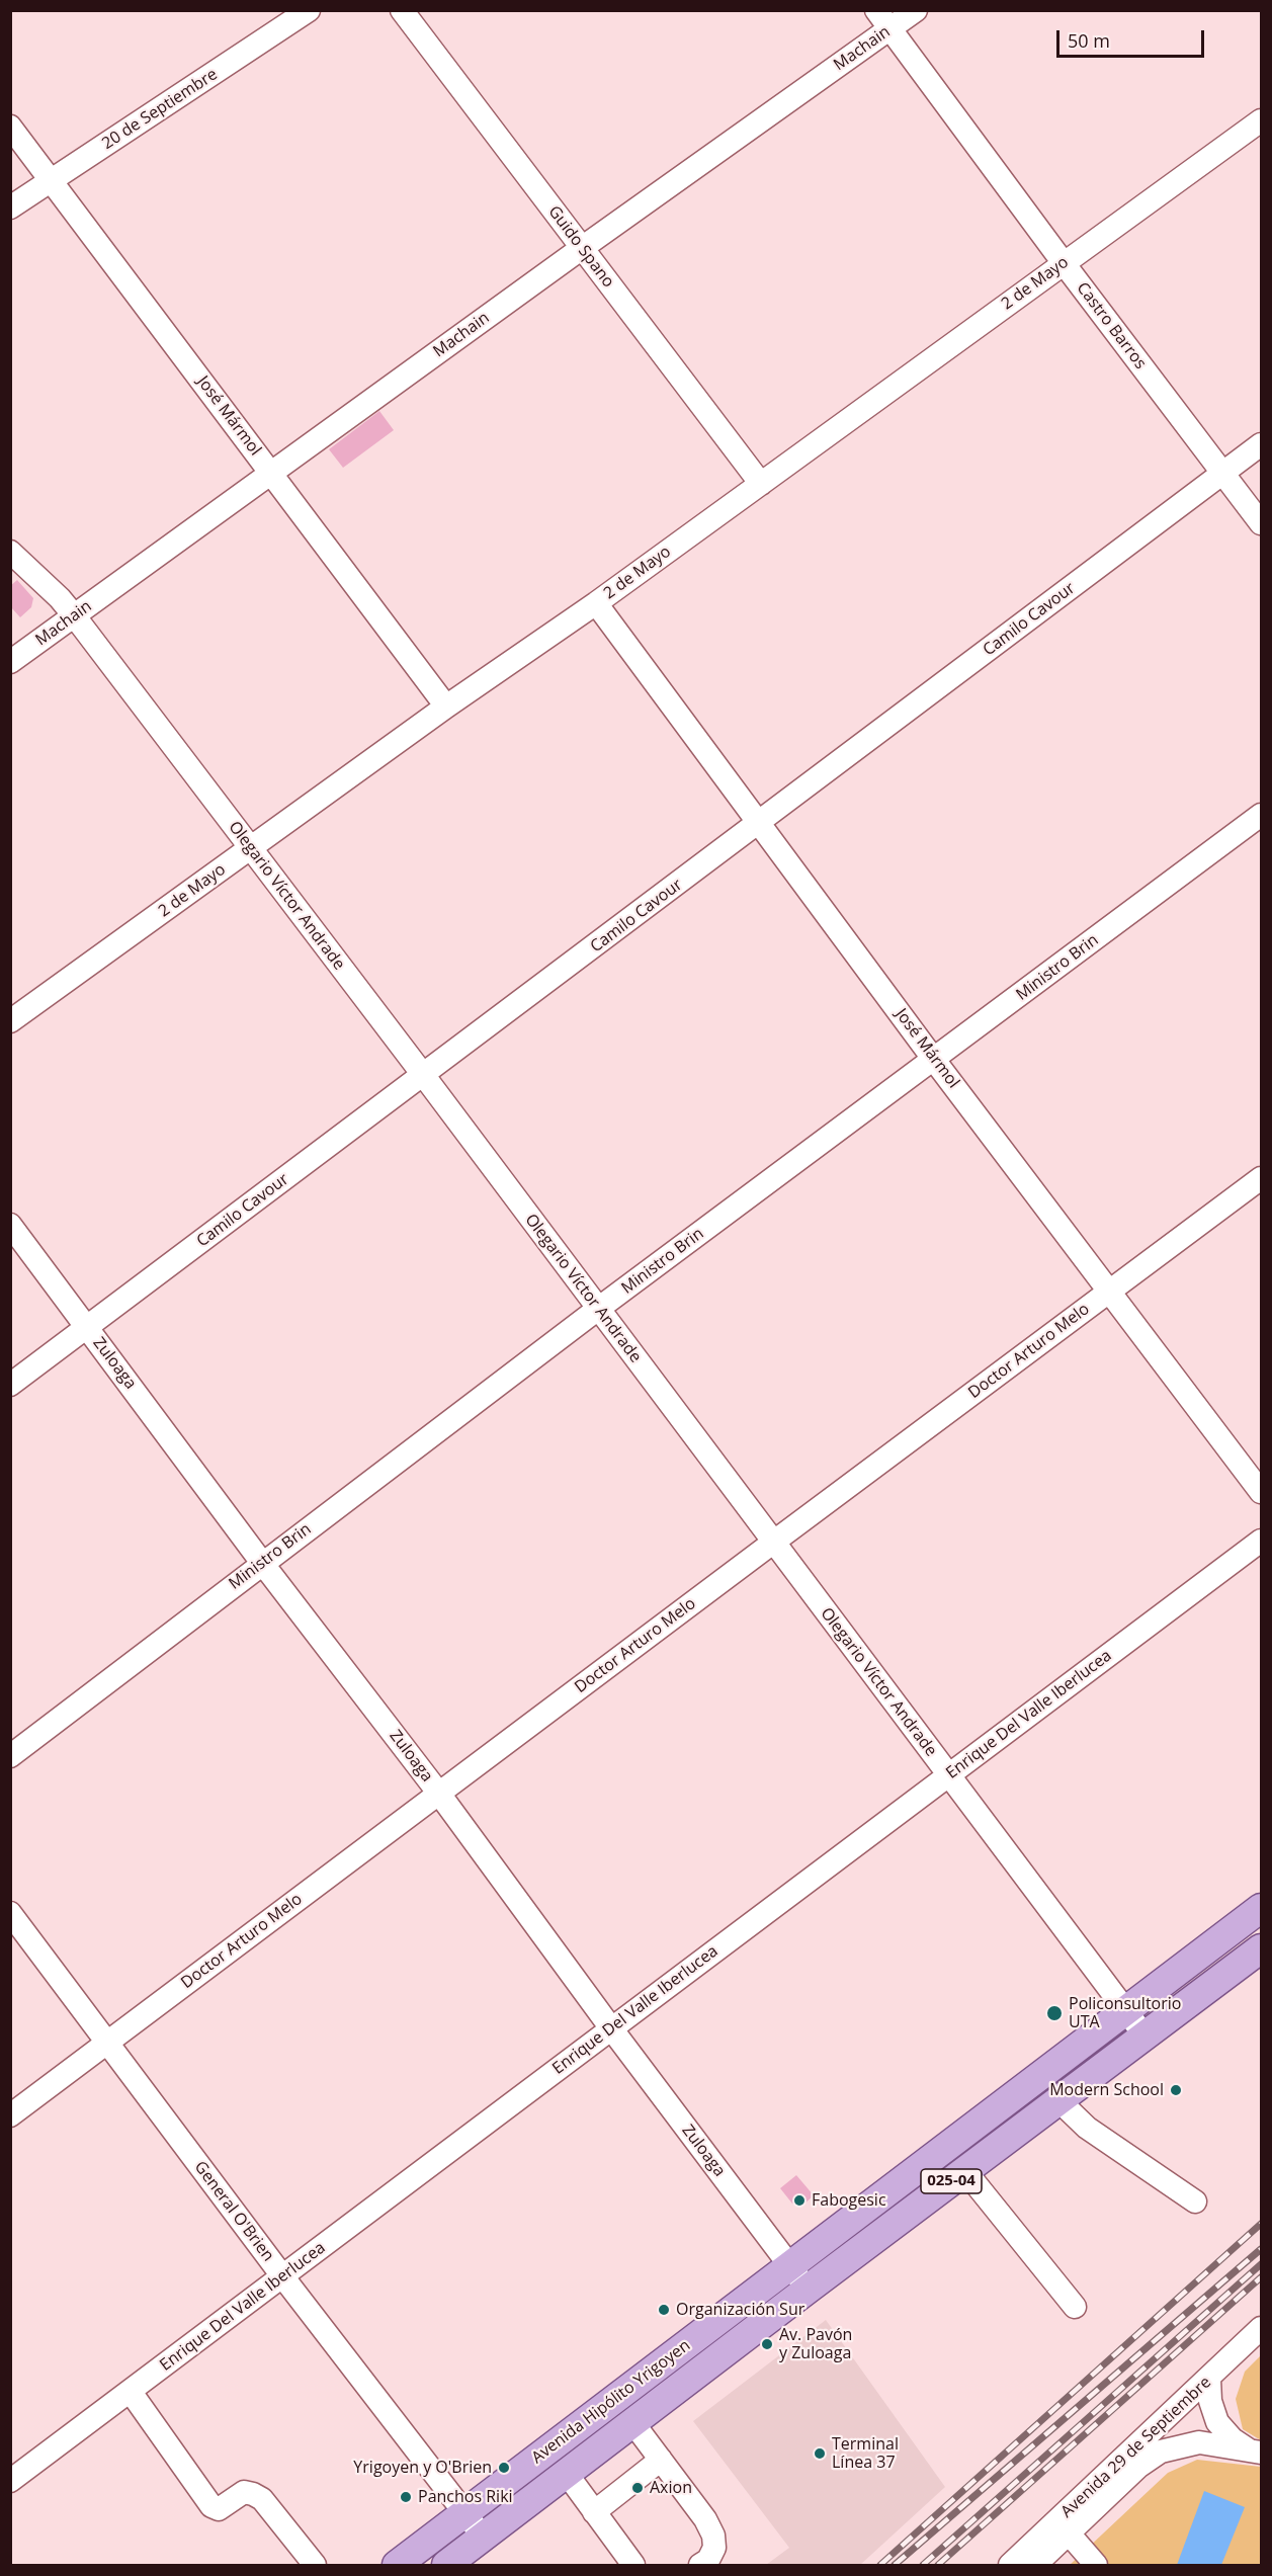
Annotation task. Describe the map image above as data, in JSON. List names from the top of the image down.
{
  "streets": {
    "main road": ["025-04", "Avenida Hipólito Yrigoyen"],
    "street": [
      "Machain",
      "20 de Septiembre",
      "Guido Spano",
      "2 de Mayo",
      "Castro Barros",
      "José Mármol",
      "Camilo Cavour",
      "Olegario Víctor Andrade",
      "Ministro Brin",
      "Doctor Arturo Melo",
      "Zuloaga",
      "Enrique Del Valle Iberlucea",
      "General O'Brien",
      "Avenida 29 de Septiembre"
    ]
  },
  "crossings": [
    ["Machain", "Guido Spano"],
    ["Machain", "Castro Barros"],
    ["Machain", "José Mármol"],
    ["Machain", "Olegario Víctor Andrade"],
    ["20 de Septiembre", "José Mármol"],
    ["Guido Spano", "2 de Mayo"],
    ["2 de Mayo", "Castro Barros"],
    ["2 de Mayo", "José Mármol"],
    ["2 de Mayo", "Olegario Víctor Andrade"],
    ["Castro Barros", "Camilo Cavour"],
    ["José Mármol", "Camilo Cavour"],
    ["José Mármol", "Ministro Brin"],
    ["José Mármol", "Doctor Arturo Melo"],
    ["Camilo Cavour", "Olegario Víctor Andrade"],
    ["Camilo Cavour", "Zuloaga"],
    ["Olegario Víctor Andrade", "Ministro Brin"],
    ["Olegario Víctor Andrade", "Doctor Arturo Melo"],
    ["Olegario Víctor Andrade", "Enrique Del Valle Iberlucea"],
    ["Olegario Víctor Andrade", "Avenida Hipólito Yrigoyen"],
    ["Ministro Brin", "Zuloaga"],
    ["Doctor Arturo Melo", "Zuloaga"],
    ["Doctor Arturo Melo", "General O'Brien"],
    ["Zuloaga", "Enrique Del Valle Iberlucea"],
    ["Zuloaga", "Avenida Hipólito Yrigoyen"],
    ["Enrique Del Valle Iberlucea", "General O'Brien"],
    ["General O'Brien", "Avenida Hipólito Yrigoyen"]
  ],
  "places": [
    "Policonsultorio UTA",
    "Modern School",
    "Fabogesic",
    "Organización Sur",
    "Av. Pavón y Zuloaga",
    "Terminal Línea 37",
    "Yrigoyen y O'Brien",
    "Axion",
    "Panchos Riki"
  ],
  "scale_bar": "50 m"
}
